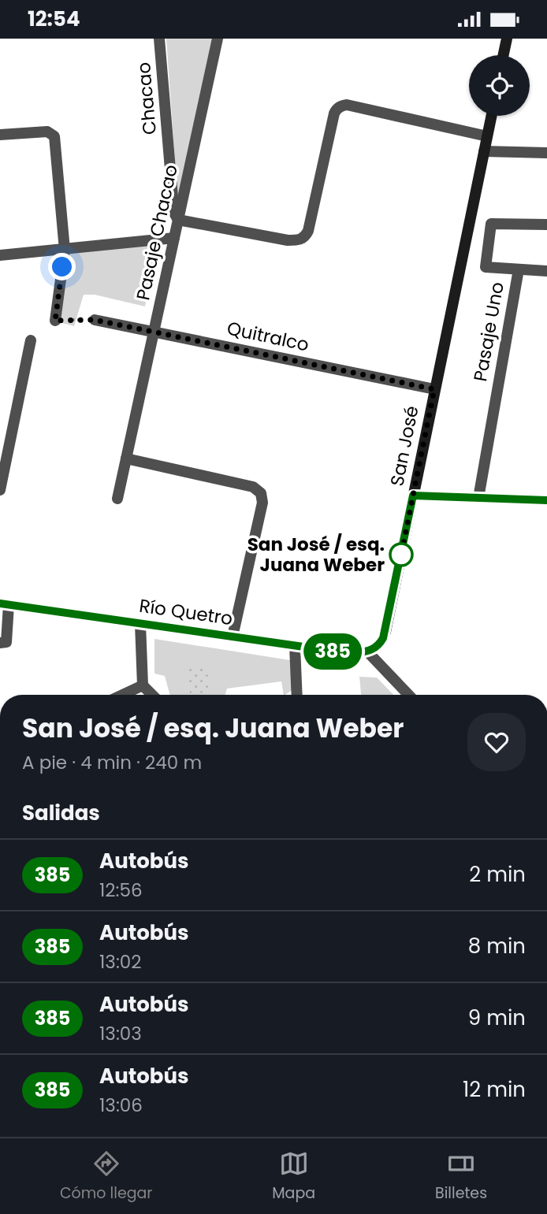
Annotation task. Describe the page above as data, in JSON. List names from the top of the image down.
{
  "streets": {
    "street": [
      "Chacao",
      "Pasaje Chacao",
      "Pasaje Uno",
      "Quitralco",
      "San José",
      "Río Quetro"
    ]
  },
  "crossings": [
    ["Chacao", "Pasaje Chacao"],
    ["Pasaje Chacao", "Quitralco"],
    ["Quitralco", "San José"],
    ["San José", "Río Quetro"]
  ],
  "places": ["San José / esq. Juana Weber"],
  "lines": ["bus line 385"],
  "page": {
    "status": "12:54",
    "on_map": "385",
    "heading": [
      ["San José / esq. Juana Weber", "A pie · 4 min · 240 m"],
      "Salidas"
    ],
    "list": [
      {
        "mark": "385",
        "name": "Autobús",
        "note": "12:56",
        "value": "2 min"
      },
      {
        "mark": "385",
        "name": "Autobús",
        "note": "13:02",
        "value": "8 min"
      },
      {
        "mark": "385",
        "name": "Autobús",
        "note": "13:03",
        "value": "9 min"
      },
      {
        "mark": "385",
        "name": "Autobús",
        "note": "13:06",
        "value": "12 min"
      }
    ],
    "tabs": ["Cómo llegar", "Mapa", "Billetes"]
  }
}
